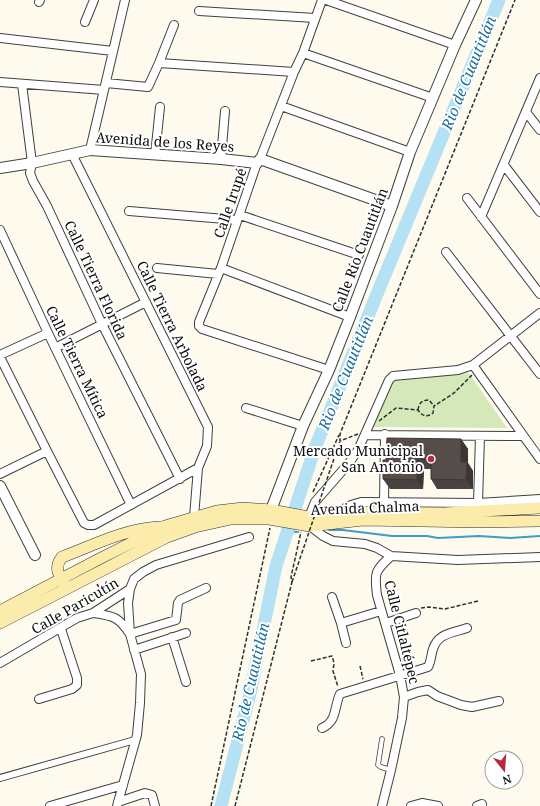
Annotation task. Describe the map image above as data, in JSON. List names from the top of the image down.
{
  "streets": {
    "main road": ["Avenida Chalma"],
    "street": [
      "Avenida de los Reyes",
      "Calle Irupé",
      "Calle Río Cuautitlán",
      "Calle Tierra Florida",
      "Calle Tierra Arbolada",
      "Calle Tierra Mítica",
      "Calle Paricutín",
      "Calle Citlaltépec"
    ]
  },
  "crossings": [
    ["Avenida de los Reyes", "Calle Irupé"],
    ["Avenida de los Reyes", "Calle Río Cuautitlán"],
    ["Avenida de los Reyes", "Calle Tierra Florida"],
    ["Avenida de los Reyes", "Calle Tierra Arbolada"],
    ["Calle Irupé", "Calle Río Cuautitlán"],
    ["Calle Río Cuautitlán", "Avenida Chalma"],
    ["Calle Tierra Arbolada", "Avenida Chalma"]
  ],
  "water": ["Rio de Cuautitlán"],
  "places": ["Mercado Municipal San Antonio"],
  "north": "bottom"
}
